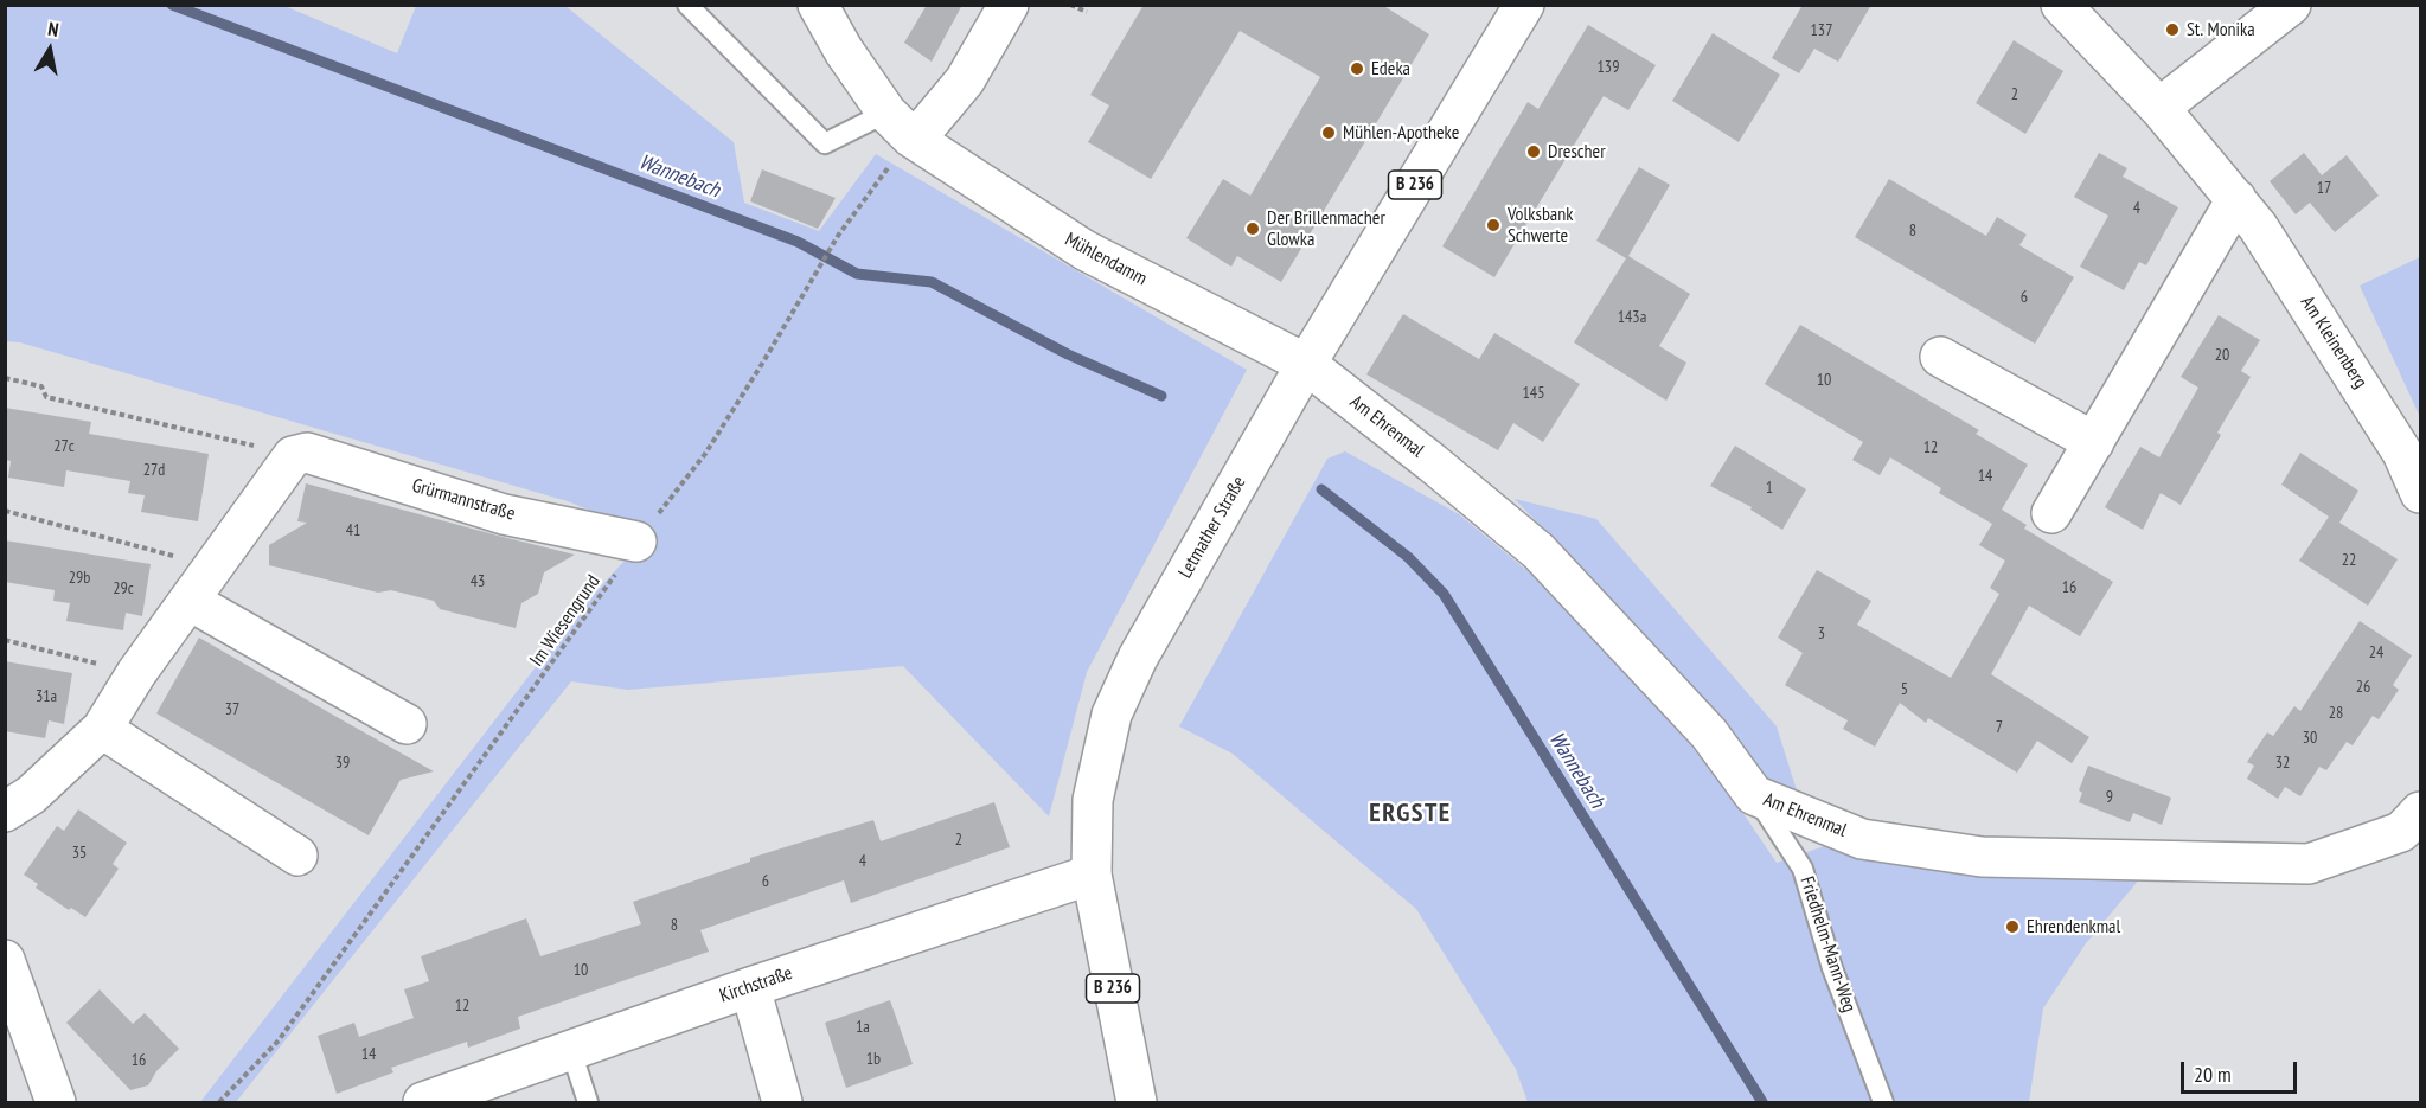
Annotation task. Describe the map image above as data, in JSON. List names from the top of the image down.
{
  "streets": {
    "street": [
      "B 236",
      "Mühlendamm",
      "Am Kleinenberg",
      "Am Ehrenmal",
      "Grürmannstraße",
      "Letmather Straße",
      "Kirchstraße"
    ],
    "lane": ["Friedhelm-Mann-Weg"],
    "path": ["Im Wiesengrund"]
  },
  "crossings": [
    ["Mühlendamm", "Am Ehrenmal"],
    ["Mühlendamm", "Letmather Straße"],
    ["Mühlendamm", "Im Wiesengrund"],
    ["Am Ehrenmal", "Letmather Straße"],
    ["Am Ehrenmal", "Friedhelm-Mann-Weg"],
    ["Grürmannstraße", "Im Wiesengrund"],
    ["Letmather Straße", "Kirchstraße"]
  ],
  "districts": ["ERGSTE"],
  "water": ["Wannebach"],
  "places": [
    "St. Monika",
    "Edeka",
    "Mühlen-Apotheke",
    "Drescher",
    "Volksbank Schwerte",
    "Der Brillenmacher Glowka",
    "Ehrendenkmal"
  ],
  "house_numbers": [
    "137",
    "139",
    "2",
    "17",
    "4",
    "8",
    "6",
    "143a",
    "20",
    "10",
    "145",
    "27c",
    "12",
    "27d",
    "14",
    "1",
    "41",
    "22",
    "29b",
    "43",
    "16",
    "29c",
    "3",
    "24",
    "26",
    "5",
    "31a",
    "37",
    "28",
    "7",
    "30",
    "39",
    "32",
    "9",
    "2",
    "35",
    "4",
    "6",
    "8",
    "10",
    "12",
    "1a",
    "14",
    "1b",
    "16"
  ],
  "scale_bar": "20 m",
  "north": "top"
}
